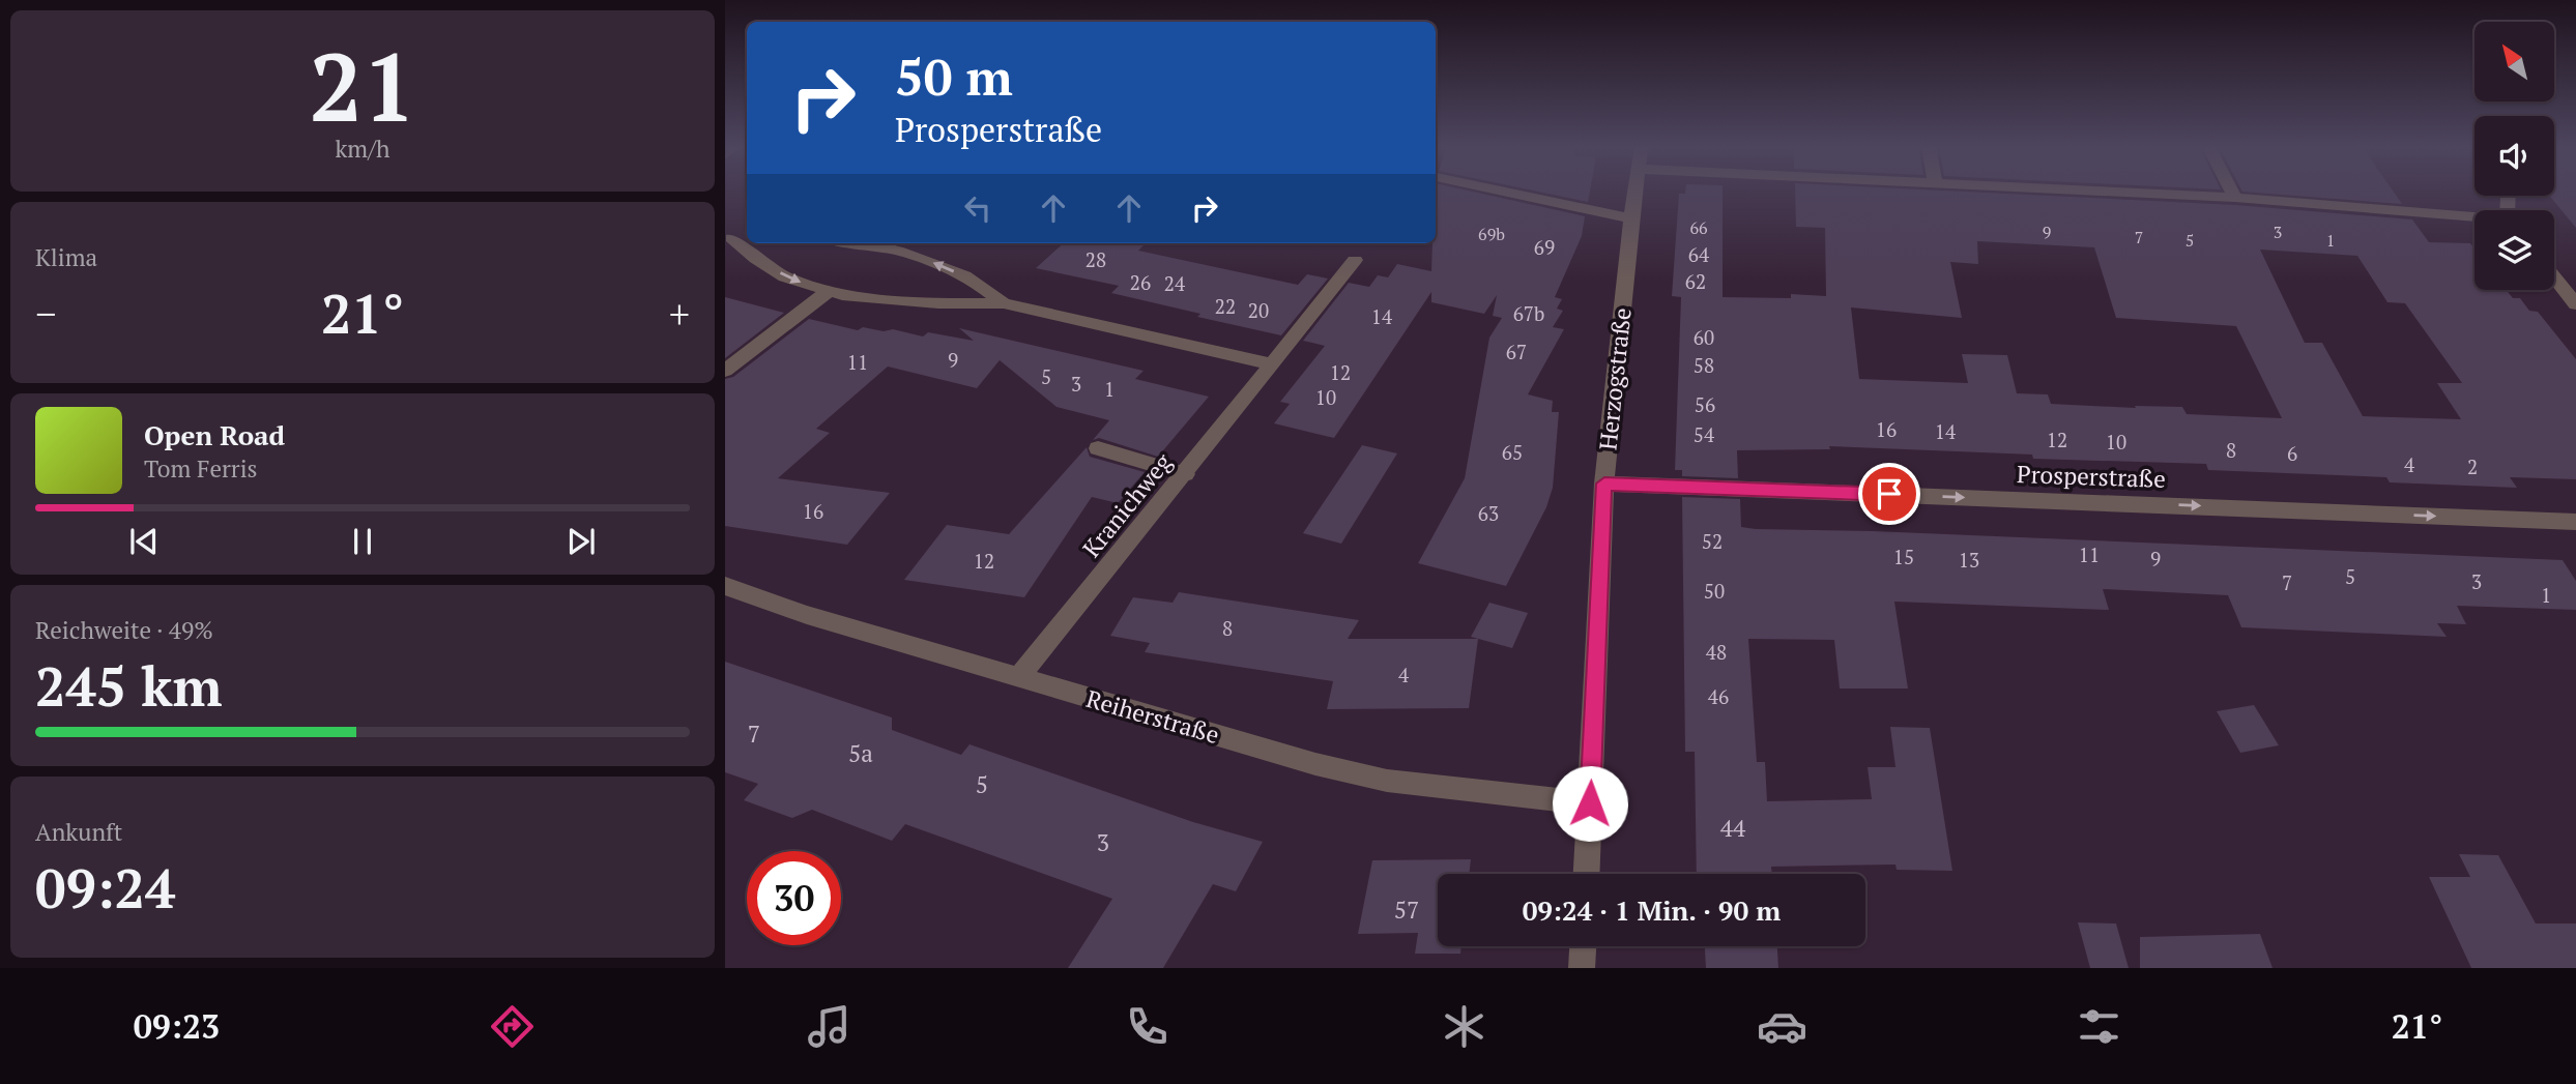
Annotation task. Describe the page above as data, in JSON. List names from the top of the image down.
{
  "streets": {
    "street": [
      "Herzogstraße",
      "Prosperstraße",
      "Kranichweg",
      "Reiherstraße"
    ]
  },
  "crossings": [
    ["Herzogstraße", "Prosperstraße"],
    ["Herzogstraße", "Reiherstraße"],
    ["Kranichweg", "Reiherstraße"]
  ],
  "one_way": ["Prosperstraße"],
  "house_numbers": [
    "66",
    "9",
    "3",
    "69b",
    "7",
    "5",
    "1",
    "69",
    "64",
    "28",
    "62",
    "26",
    "24",
    "22",
    "20",
    "67b",
    "14",
    "60",
    "67",
    "9",
    "11",
    "58",
    "12",
    "5",
    "3",
    "1",
    "10",
    "56",
    "16",
    "14",
    "54",
    "12",
    "10",
    "8",
    "65",
    "6",
    "4",
    "2",
    "16",
    "63",
    "52",
    "11",
    "15",
    "9",
    "13",
    "12",
    "5",
    "3",
    "7",
    "50",
    "1",
    "8",
    "48",
    "4",
    "46",
    "7",
    "5a",
    "5",
    "44",
    "3",
    "57"
  ],
  "north": "top left",
  "page": {
    "tile": [
      ["21", "km/h"],
      "Klima",
      ["Reichweite · 49%", "245 km"],
      ["Ankunft", "09:24"]
    ],
    "turn": ["50 m", "Prosperstraße"],
    "heat": ["−", "21°", "+"],
    "song": ["Open Road", "Tom Ferris"],
    "limit": "30",
    "trip": "09:24 · 1 Min. · 90 m",
    "tabs": ["09:23", "21°"]
  }
}
